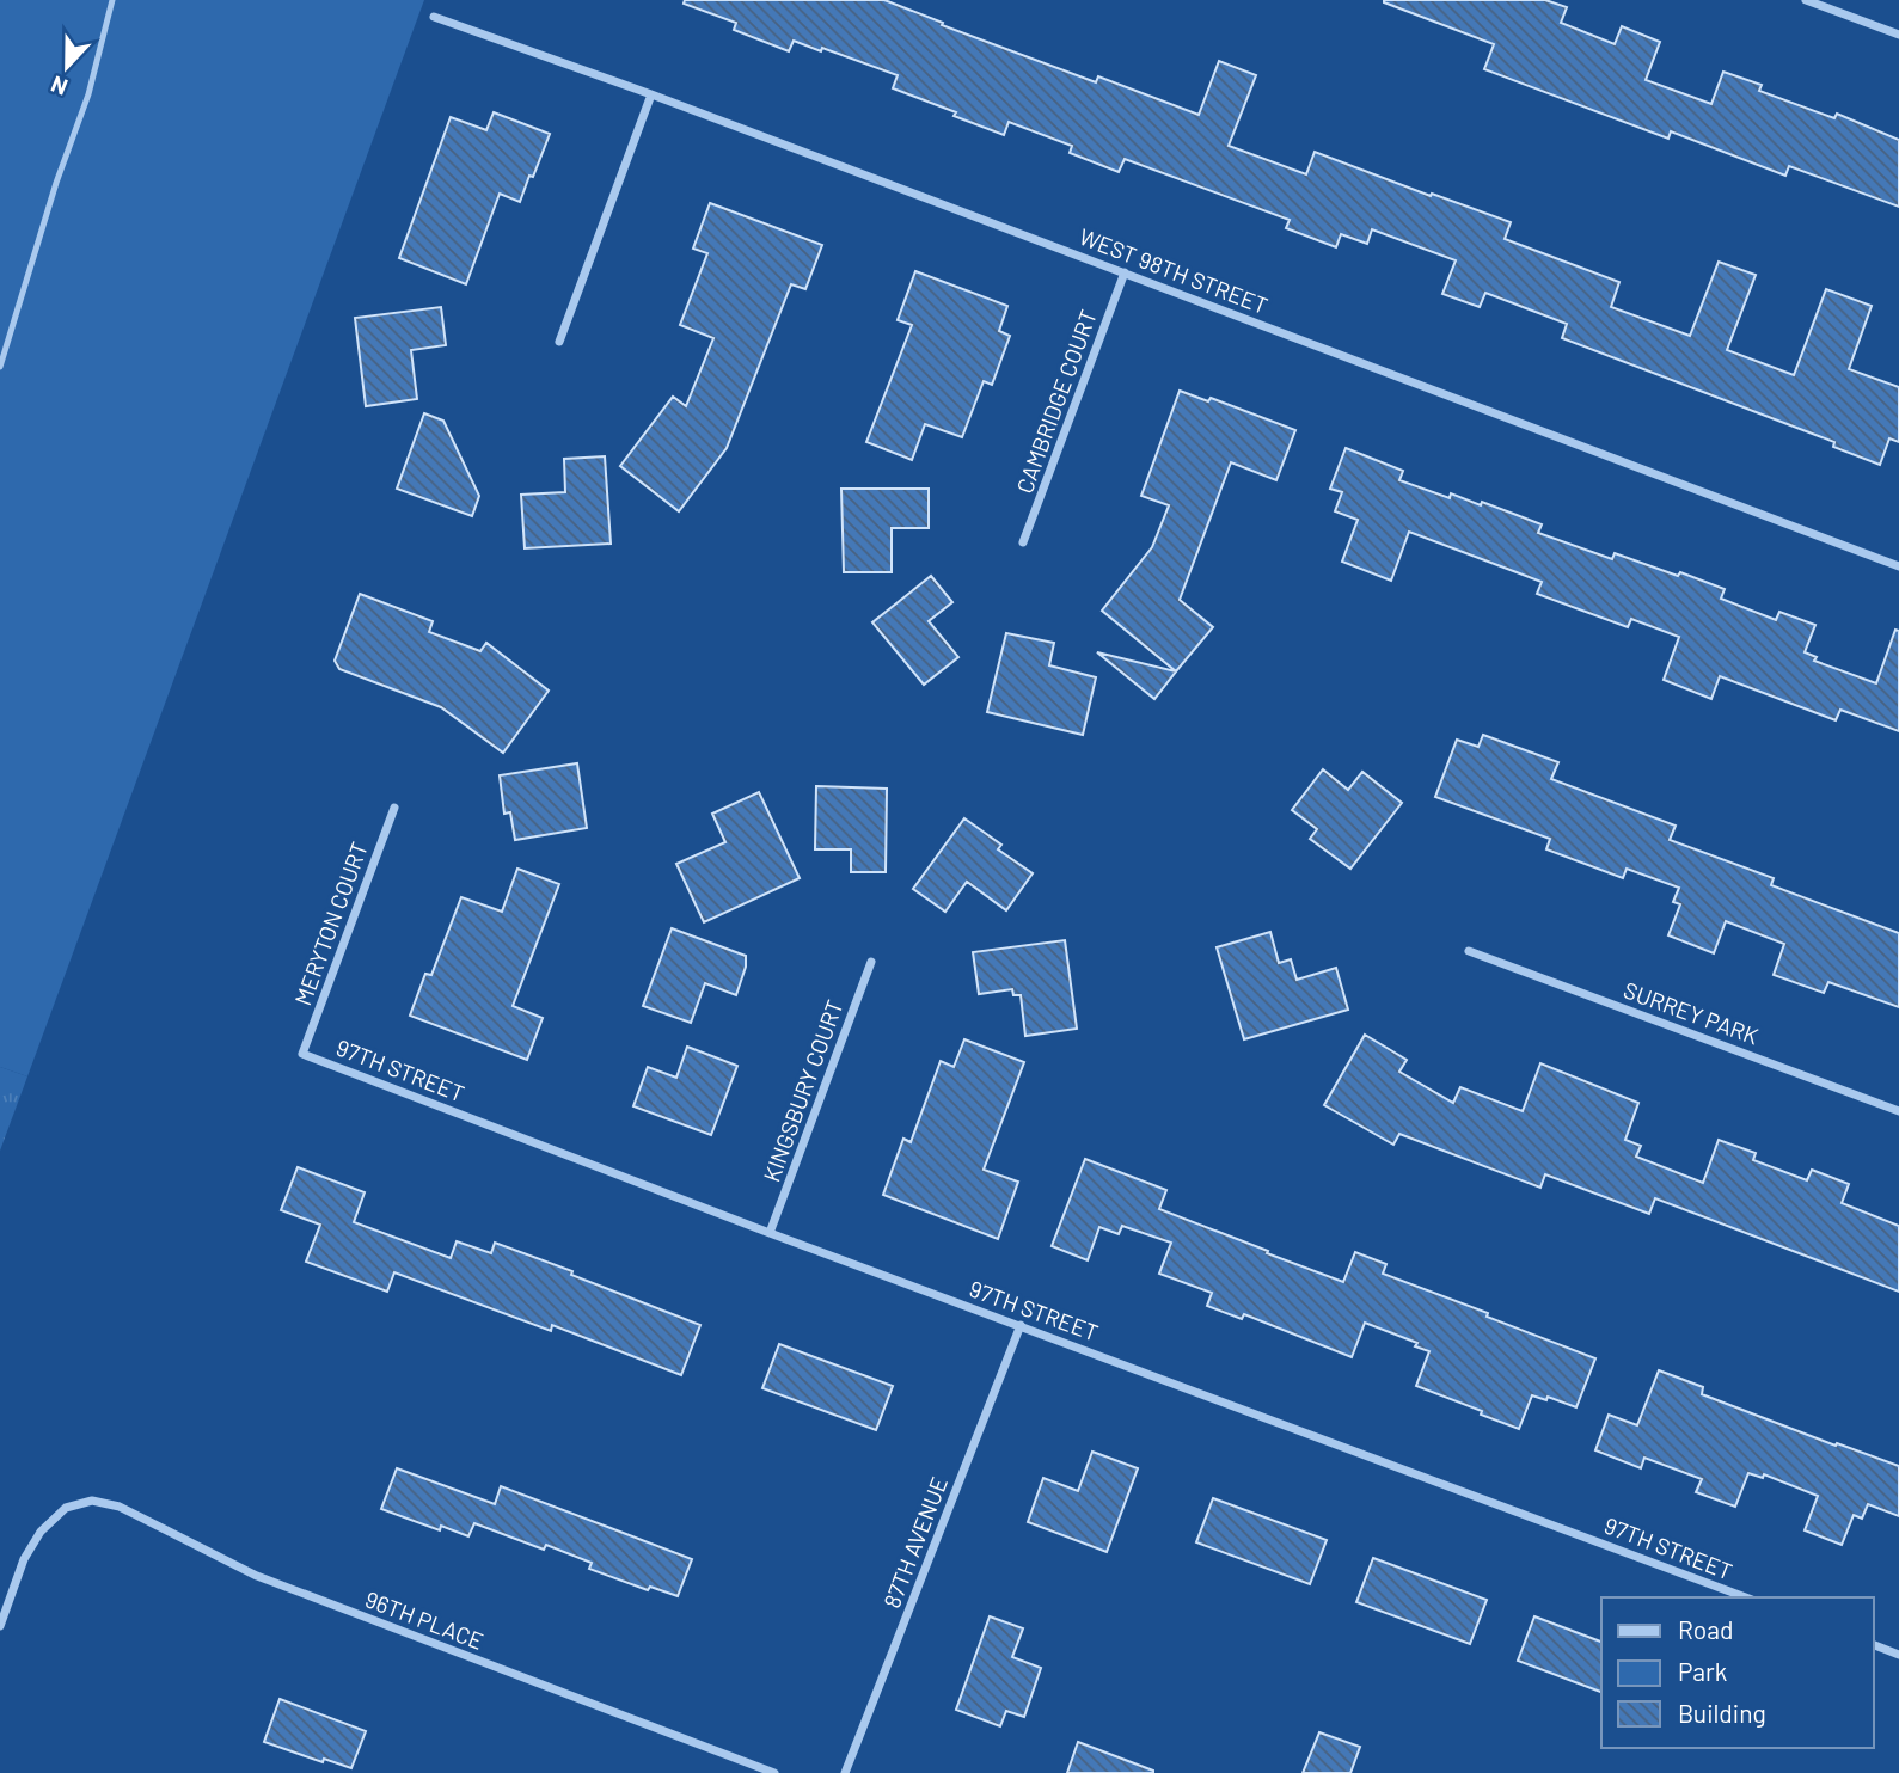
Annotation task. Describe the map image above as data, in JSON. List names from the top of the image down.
{
  "streets": {
    "street": [
      "WEST 98TH STREET",
      "CAMBRIDGE COURT",
      "MERYTON COURT",
      "SURREY PARK",
      "97TH STREET",
      "KINGSBURY COURT",
      "87TH AVENUE",
      "96TH PLACE"
    ]
  },
  "crossings": [
    ["WEST 98TH STREET", "CAMBRIDGE COURT"],
    ["MERYTON COURT", "97TH STREET"],
    ["97TH STREET", "KINGSBURY COURT"],
    ["97TH STREET", "87TH AVENUE"]
  ],
  "legend": ["Road", "Park", "Building"],
  "north": "bottom"
}
